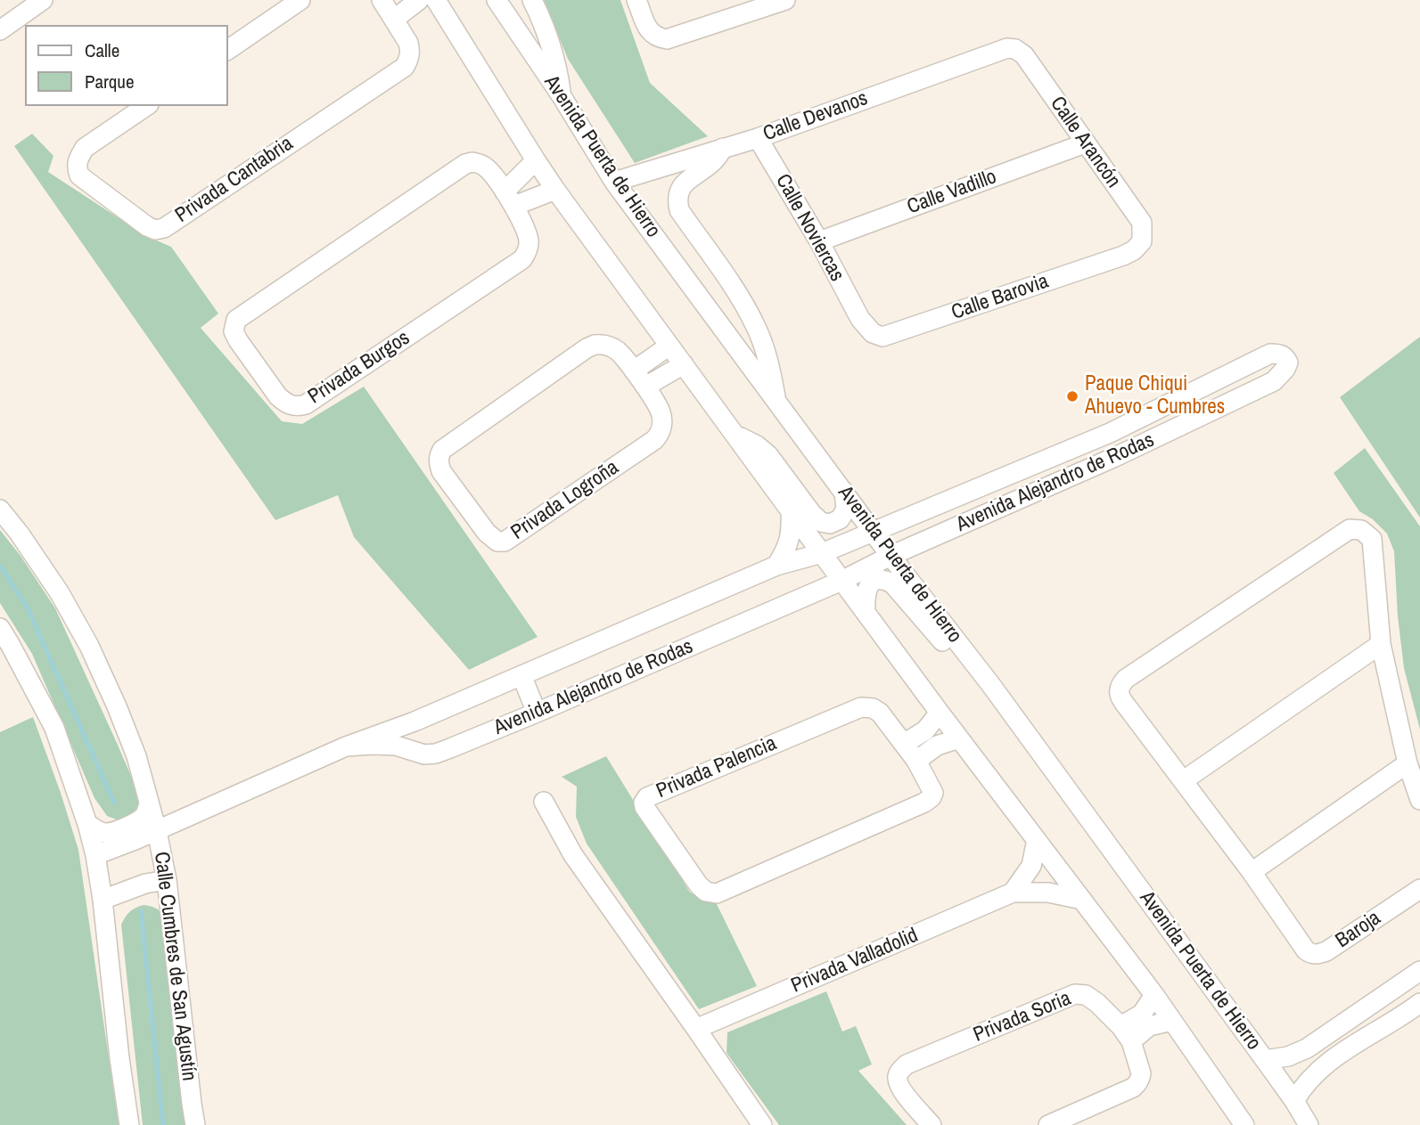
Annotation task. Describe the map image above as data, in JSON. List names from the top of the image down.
{
  "streets": {
    "street": [
      "Calle Devanos",
      "Calle Arancón",
      "Avenida Puerta de Hierro",
      "Privada Cantabria",
      "Calle Vadillo",
      "Calle Noviercas",
      "Calle Barovia",
      "Privada Burgos",
      "Avenida Alejandro de Rodas",
      "Privada Logroña",
      "Privada Palencia",
      "Baroja",
      "Privada Valladolid",
      "Calle Cumbres de San Agustín",
      "Privada Soria"
    ]
  },
  "crossings": [
    ["Calle Devanos", "Calle Arancón"],
    ["Calle Devanos", "Avenida Puerta de Hierro"],
    ["Calle Devanos", "Calle Noviercas"],
    ["Calle Arancón", "Calle Vadillo"],
    ["Calle Arancón", "Calle Barovia"],
    ["Avenida Puerta de Hierro", "Avenida Alejandro de Rodas"],
    ["Calle Vadillo", "Calle Noviercas"],
    ["Calle Noviercas", "Calle Barovia"],
    ["Avenida Alejandro de Rodas", "Calle Cumbres de San Agustín"]
  ],
  "places": ["Paque Chiqui Ahuevo - Cumbres"],
  "legend": ["Calle", "Parque"]
}
